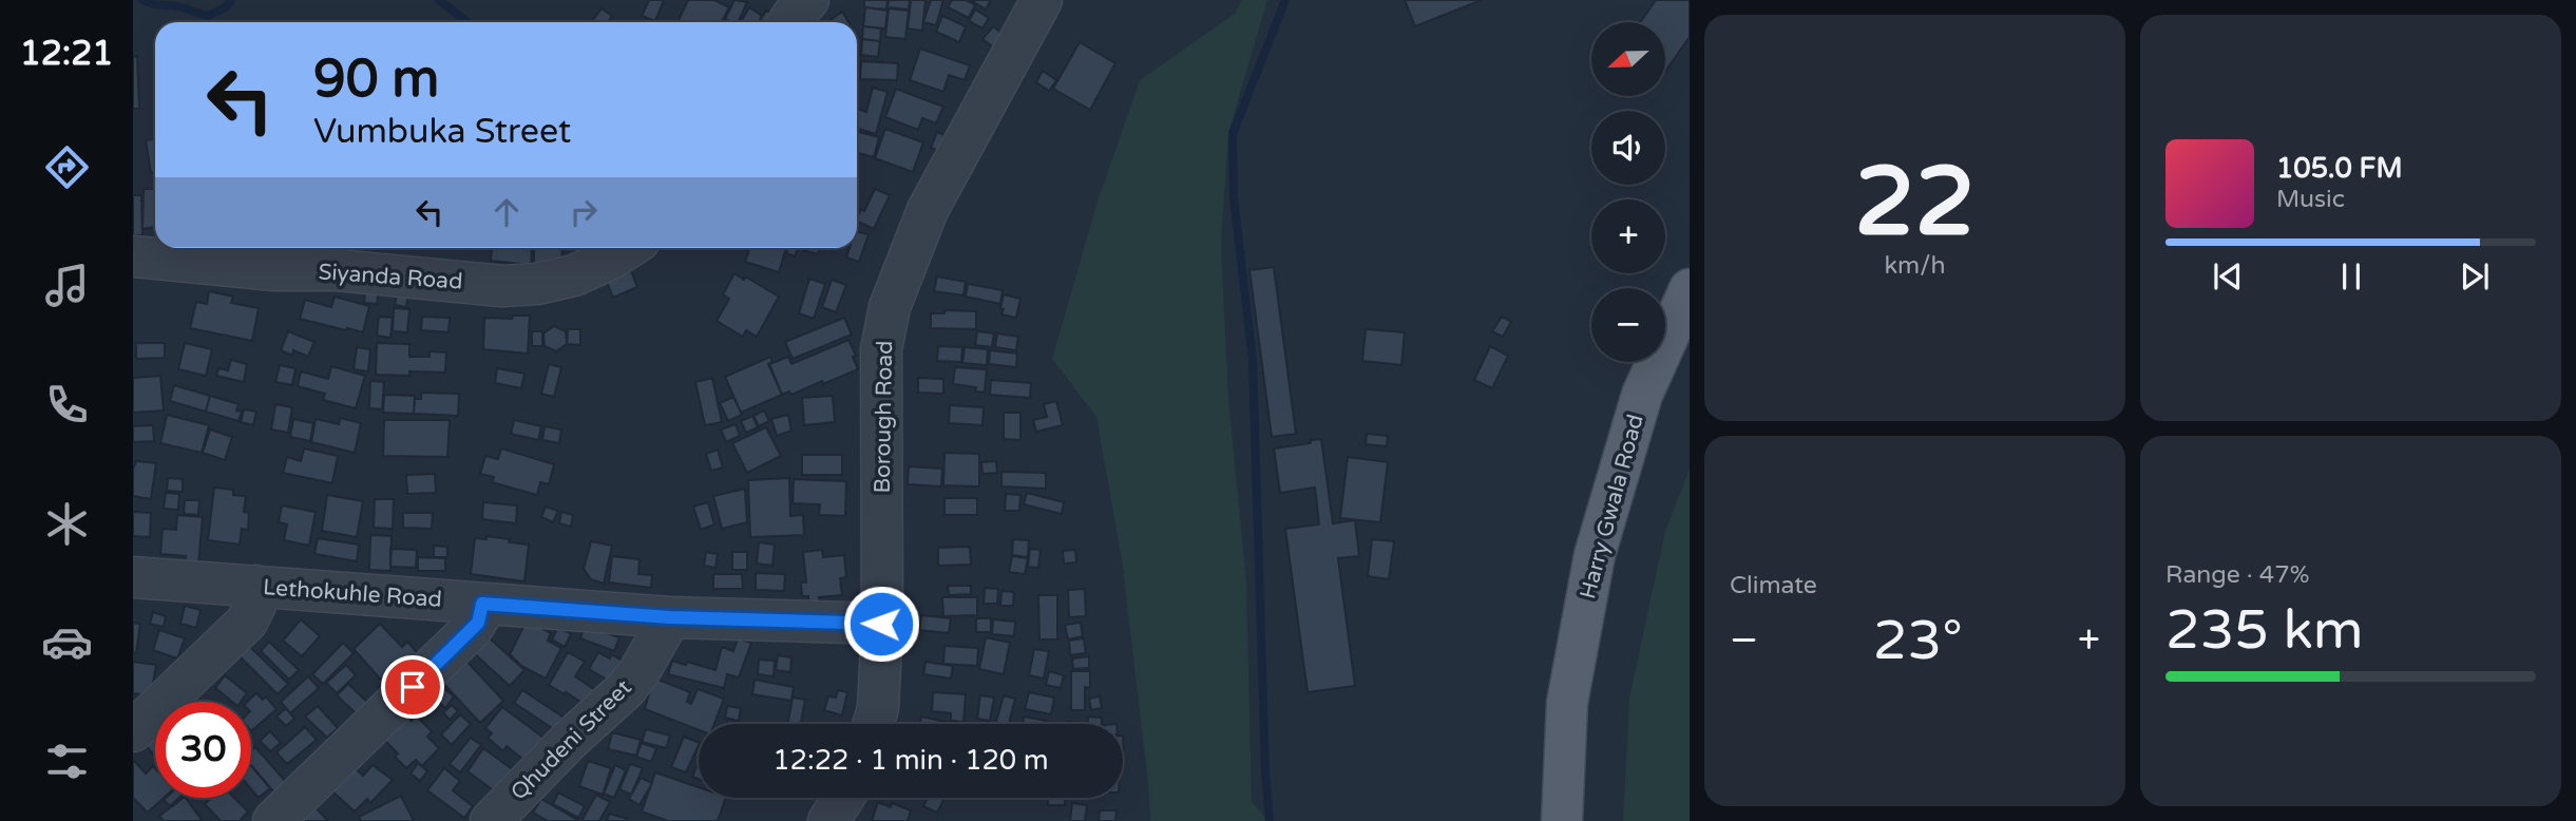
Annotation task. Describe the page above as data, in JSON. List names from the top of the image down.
{
  "streets": {
    "main road": ["Harry Gwala Road"],
    "street": [
      "Siyanda Road",
      "Borough Road",
      "Lethokuhle Road",
      "Qhudeni Street"
    ]
  },
  "crossings": [
    ["Borough Road", "Lethokuhle Road"],
    ["Lethokuhle Road", "Qhudeni Street"]
  ],
  "north": "left",
  "page": {
    "tabs": "12:21",
    "tile": [
      ["22", "km/h"],
      "Climate",
      ["Range · 47%", "235 km"]
    ],
    "map_buttons": ["+", "−"],
    "turn": ["90 m", "Vumbuka Street"],
    "song": ["105.0 FM", "Music"],
    "heat": ["−", "23°", "+"],
    "limit": "30",
    "trip": "12:22 · 1 min · 120 m"
  }
}
